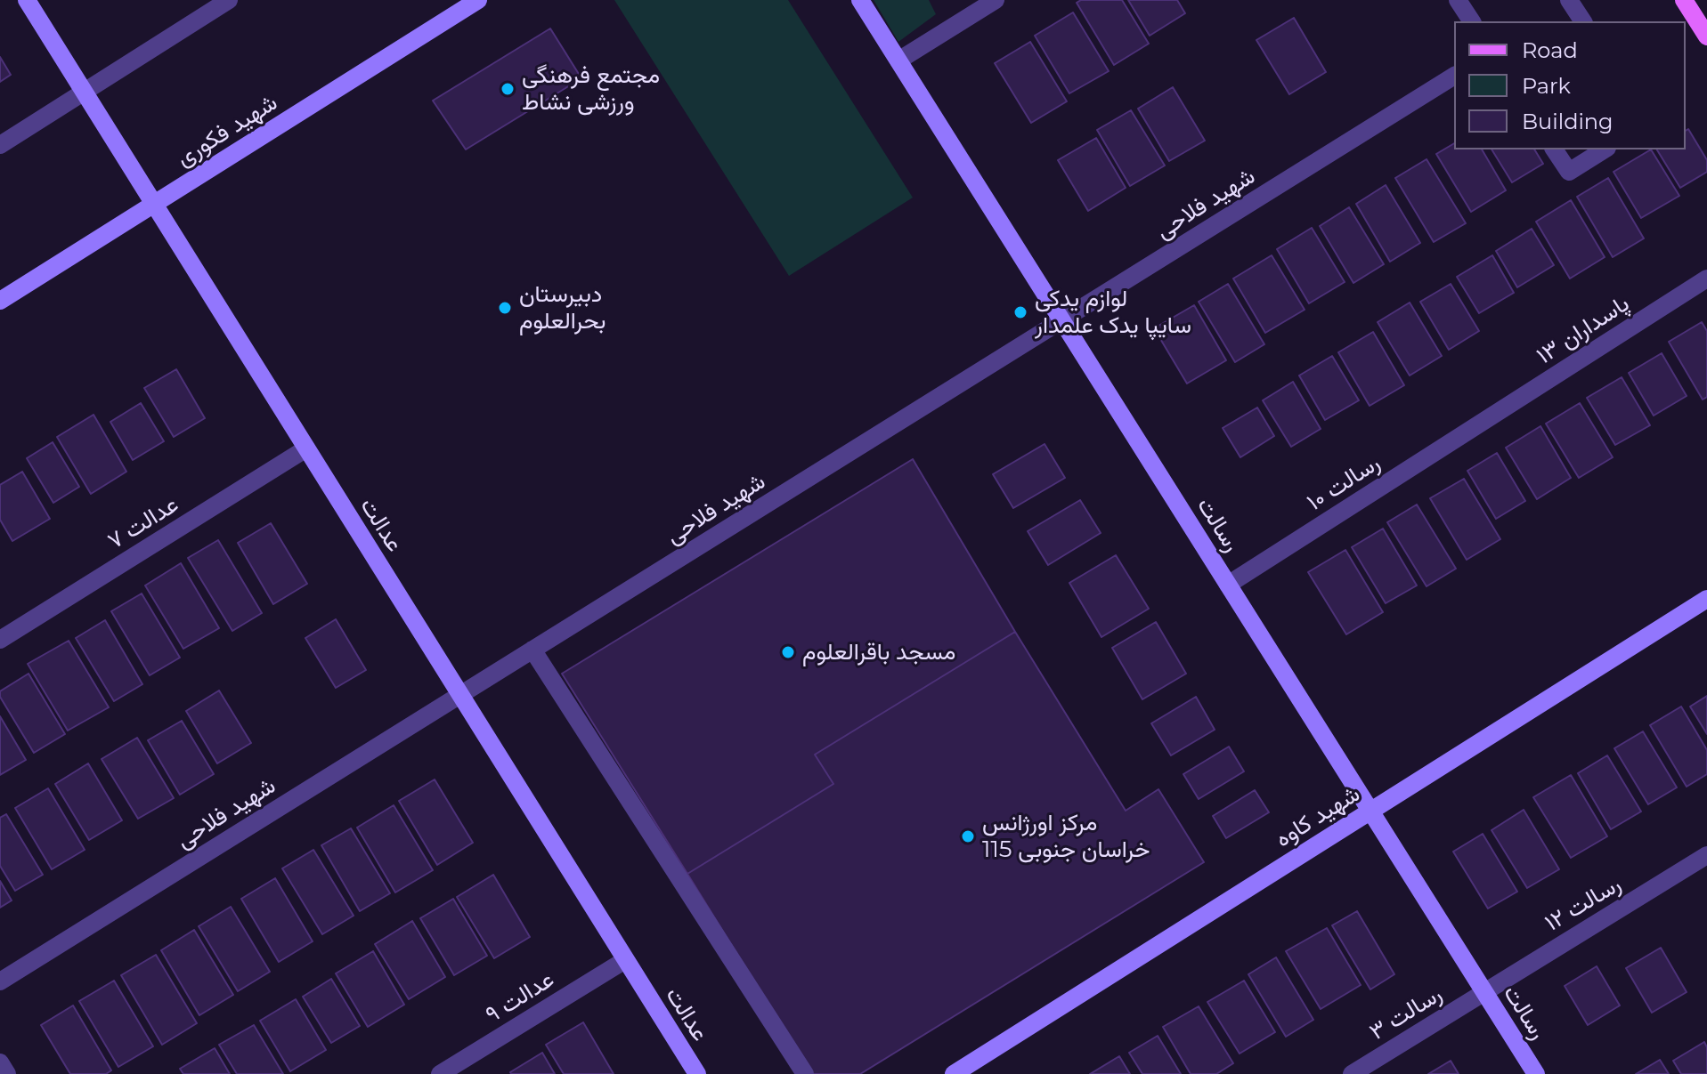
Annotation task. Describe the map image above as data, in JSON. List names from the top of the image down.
{
  "streets": {
    "street": [
      "شهید فکوری",
      "شهید فلاحی",
      "پاسداران ۱۳",
      "رسالت ۱۰",
      "عدالت ۷",
      "عدالت",
      "رسالت",
      "شهید کاوه",
      "رسالت ۱۲",
      "عدالت ۹",
      "رسالت ۳"
    ]
  },
  "crossings": [
    ["شهید فکوری", "عدالت"],
    ["شهید فلاحی", "عدالت"],
    ["شهید فلاحی", "رسالت"],
    ["پاسداران ۱۳", "رسالت ۱۰"],
    ["رسالت ۱۰", "رسالت"],
    ["عدالت ۷", "عدالت"],
    ["عدالت", "عدالت ۹"],
    ["رسالت", "شهید کاوه"],
    ["رسالت", "رسالت ۱۲"],
    ["رسالت", "رسالت ۳"],
    ["رسالت ۱۲", "رسالت ۳"]
  ],
  "places": [
    "مجتمع فرهنگی ورزشی نشاط",
    "دبیرستان بحرالعلوم",
    "لوازم یدکی سایپا یدک علمدار",
    "مسجد باقرالعلوم",
    "مرکز اورژانس 115 خراسان جنوبی"
  ],
  "legend": ["Road", "Park", "Building"]
}
